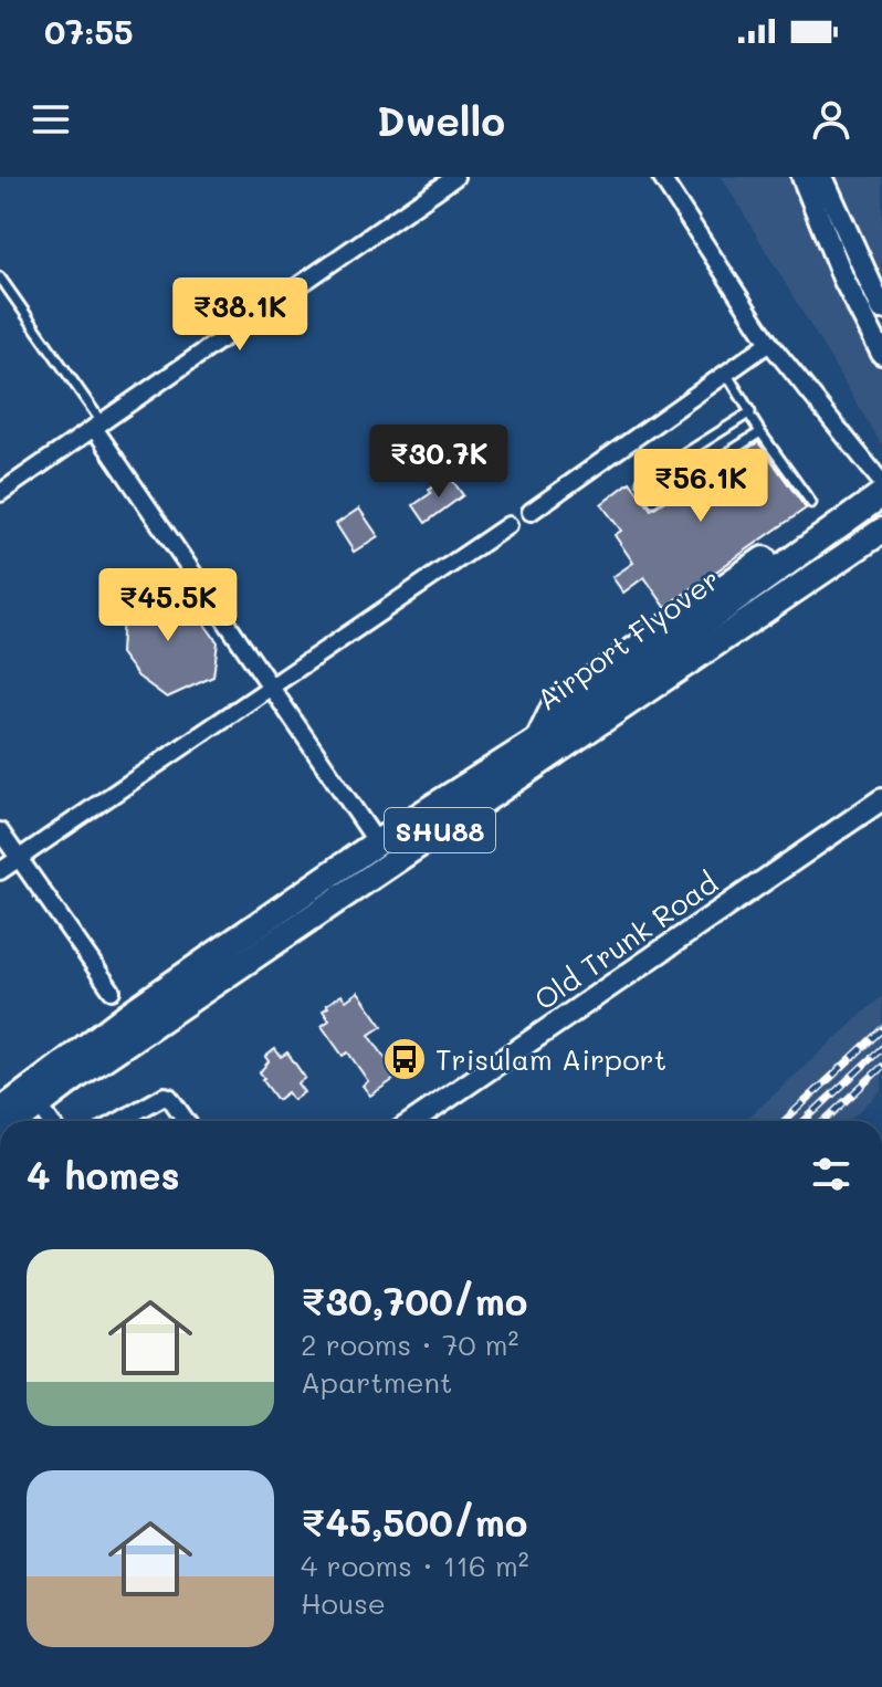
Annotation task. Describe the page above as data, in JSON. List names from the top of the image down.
{
  "streets": {
    "main road": ["Airport Flyover", "SHU88"],
    "street": ["Old Trunk Road"]
  },
  "crossings": [
    ["Airport Flyover", "SHU88"]
  ],
  "places": {
    "bus stop": ["Trisulam Airport"]
  },
  "page": {
    "status": "07:55",
    "header": "Dwello",
    "price": [
      "₹38.1K",
      "₹30.7K",
      "₹56.1K",
      "₹45.5K"
    ],
    "heading": "4 homes",
    "list": [
      {
        "name": "₹30,700/mo",
        "note": "2 rooms · 70 m² · Apartment"
      },
      {
        "name": "₹45,500/mo",
        "note": "4 rooms · 116 m² · House"
      }
    ]
  }
}
